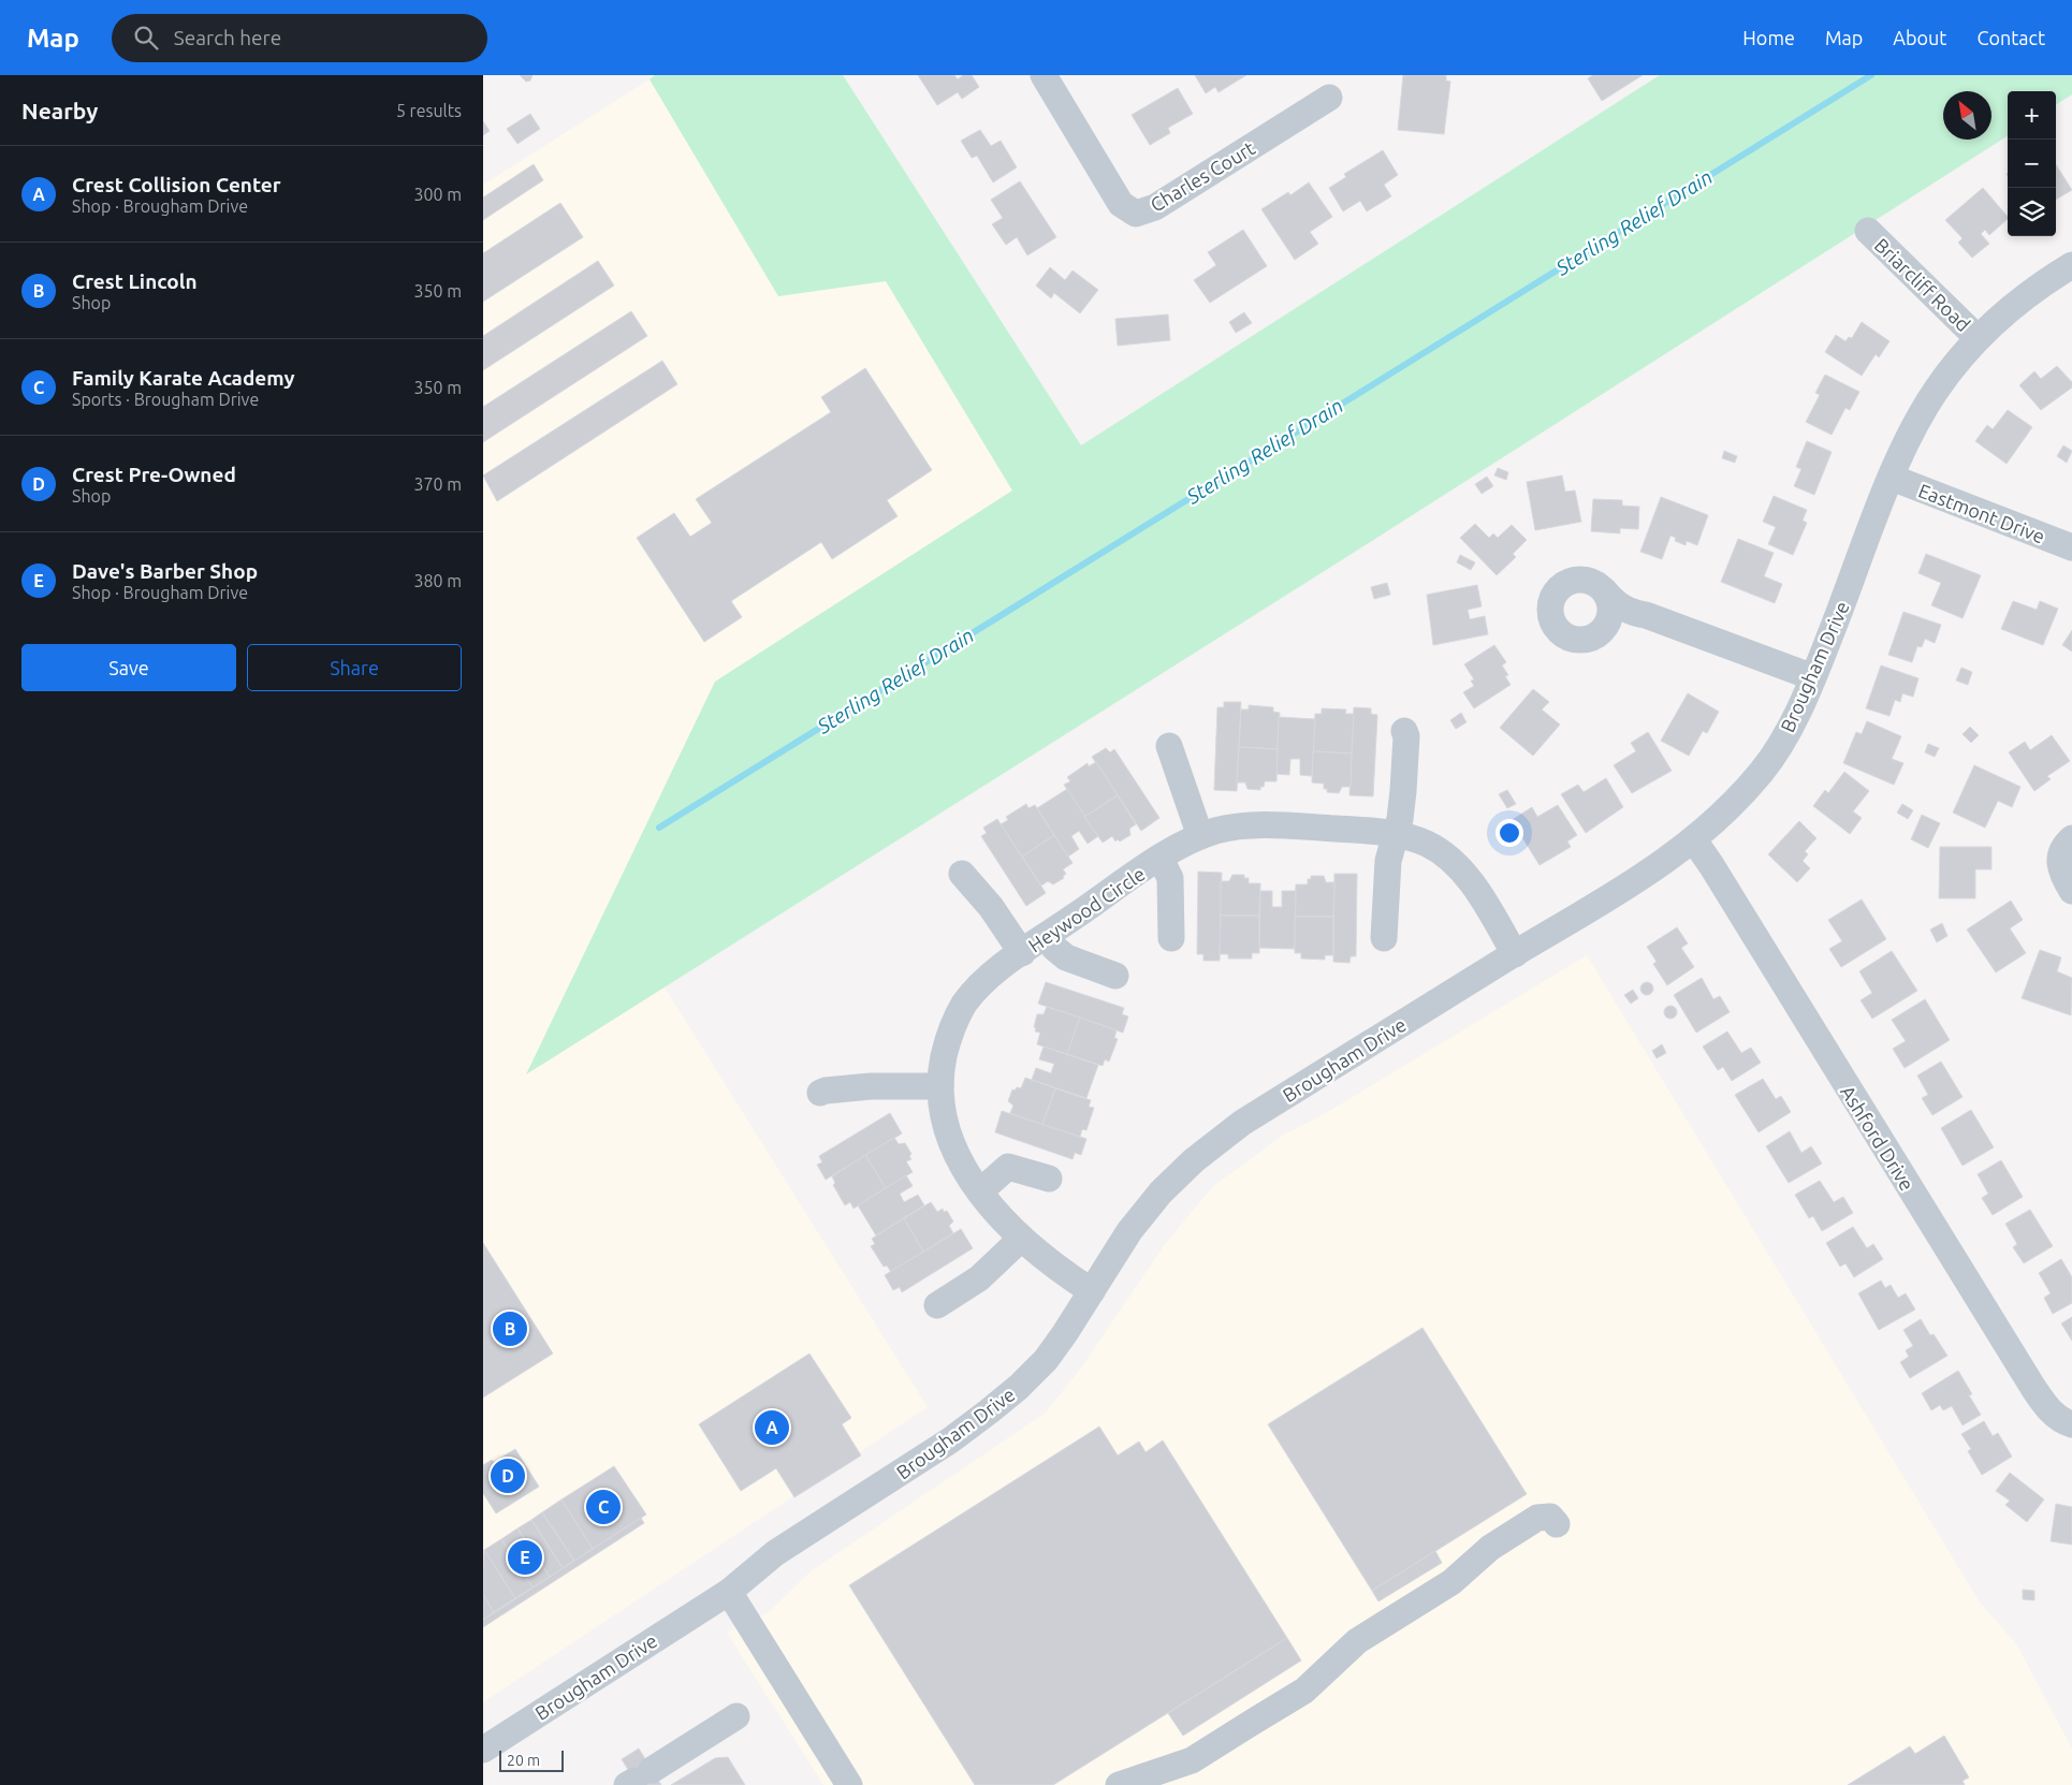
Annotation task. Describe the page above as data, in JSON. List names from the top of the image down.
{
  "streets": {
    "street": [
      "Charles Court",
      "Briarcliff Road",
      "Eastmont Drive",
      "Brougham Drive",
      "Heywood Circle",
      "Ashford Drive"
    ]
  },
  "crossings": [
    ["Briarcliff Road", "Brougham Drive"],
    ["Eastmont Drive", "Brougham Drive"],
    ["Brougham Drive", "Heywood Circle"],
    ["Brougham Drive", "Ashford Drive"]
  ],
  "water": ["Sterling Relief Drain"],
  "scale_bar": "20 m",
  "north": "top left",
  "page": {
    "header": "Map",
    "search": "Search here",
    "nav": [
      "Home",
      "Map",
      "About",
      "Contact"
    ],
    "heading": ["Nearby", "5 results"],
    "map_buttons": ["+", "−"],
    "list": [
      {
        "mark": "A",
        "name": "Crest Collision Center",
        "note": "Shop · Brougham Drive",
        "value": "300 m"
      },
      {
        "mark": "B",
        "name": "Crest Lincoln",
        "note": "Shop",
        "value": "350 m"
      },
      {
        "mark": "C",
        "name": "Family Karate Academy",
        "note": "Sports · Brougham Drive",
        "value": "350 m"
      },
      {
        "mark": "D",
        "name": "Crest Pre-Owned",
        "note": "Shop",
        "value": "370 m"
      },
      {
        "mark": "E",
        "name": "Dave's Barber Shop",
        "note": "Shop · Brougham Drive",
        "value": "380 m"
      }
    ],
    "buttons": ["Save", "Share"],
    "pins": [
      "B",
      "A",
      "D",
      "C",
      "E"
    ],
    "scale": "20 m"
  }
}
